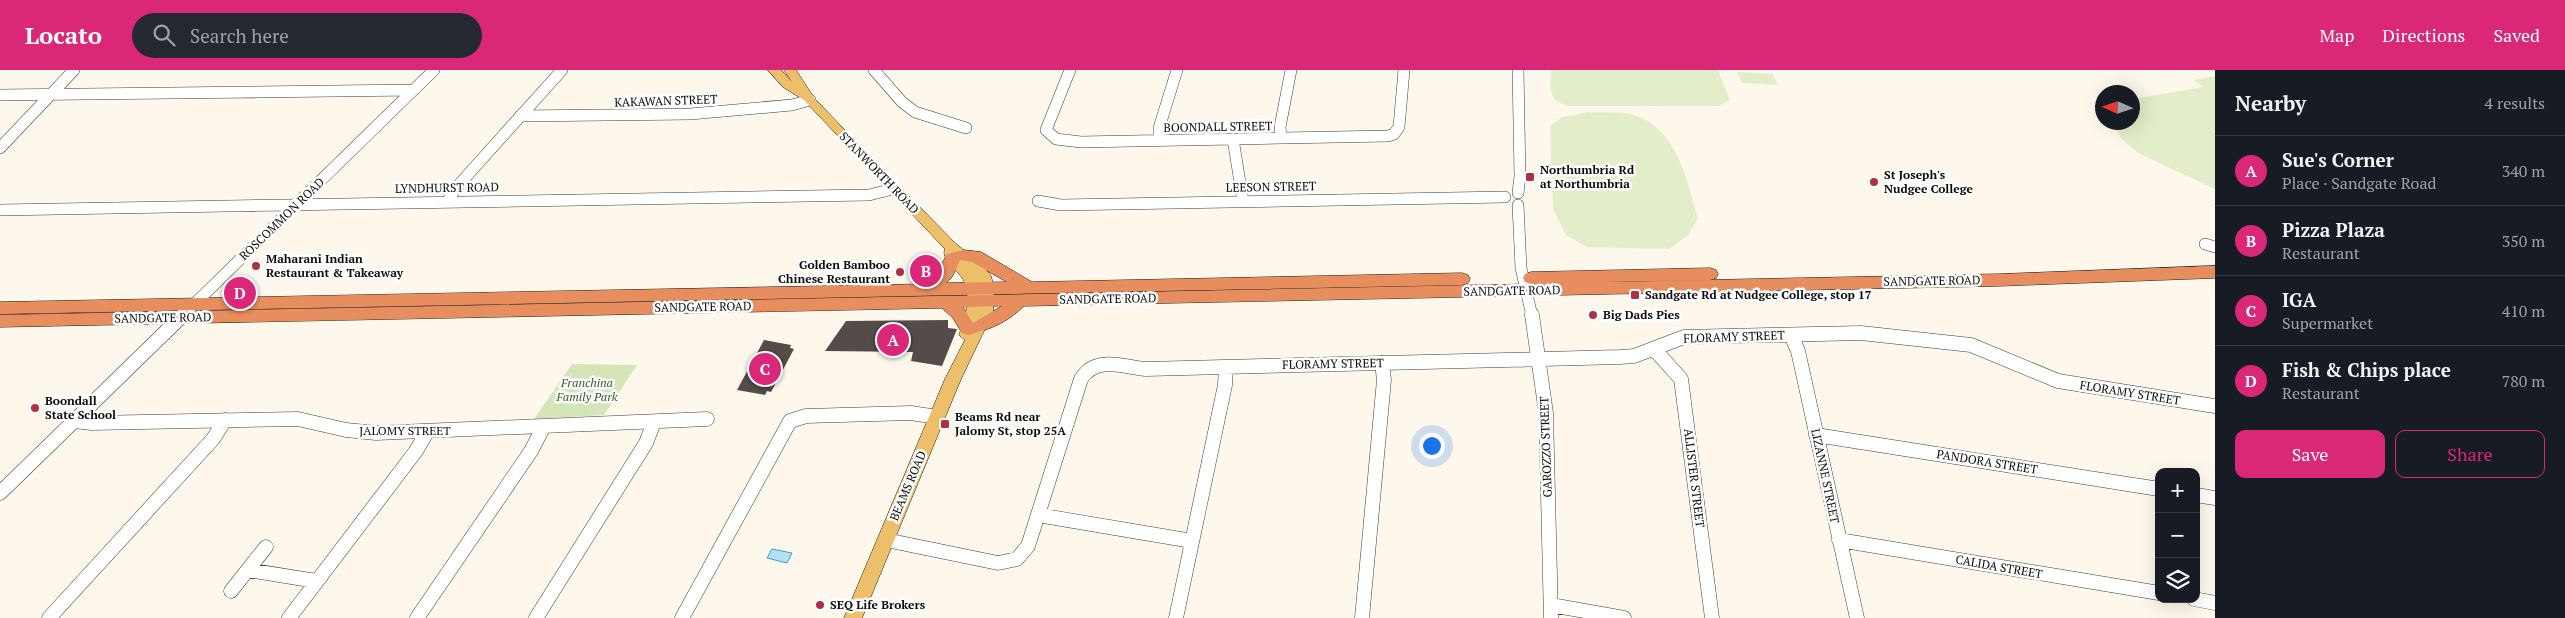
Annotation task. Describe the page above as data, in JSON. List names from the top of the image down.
{
  "streets": {
    "highway": ["SANDGATE ROAD"],
    "main road": ["STANWORTH ROAD", "BEAMS ROAD"],
    "street": [
      "KAKAWAN STREET",
      "BOONDALL STREET",
      "LEESON STREET",
      "LYNDHURST ROAD",
      "ROSCOMMON ROAD",
      "FLORAMY STREET",
      "JALOMY STREET",
      "GAROZZO STREET",
      "PANDORA STREET",
      "LIZANNE STREET",
      "ALLISTER STREET",
      "CALIDA STREET"
    ]
  },
  "crossings": [
    ["KAKAWAN STREET", "STANWORTH ROAD"],
    ["STANWORTH ROAD", "LYNDHURST ROAD"],
    ["STANWORTH ROAD", "SANDGATE ROAD"],
    ["STANWORTH ROAD", "BEAMS ROAD"],
    ["LEESON STREET", "GAROZZO STREET"],
    ["LYNDHURST ROAD", "ROSCOMMON ROAD"],
    ["ROSCOMMON ROAD", "SANDGATE ROAD"],
    ["ROSCOMMON ROAD", "JALOMY STREET"],
    ["SANDGATE ROAD", "GAROZZO STREET"],
    ["SANDGATE ROAD", "BEAMS ROAD"],
    ["FLORAMY STREET", "GAROZZO STREET"],
    ["FLORAMY STREET", "LIZANNE STREET"],
    ["FLORAMY STREET", "ALLISTER STREET"],
    ["PANDORA STREET", "LIZANNE STREET"],
    ["LIZANNE STREET", "CALIDA STREET"]
  ],
  "parks": ["Franchina Family Park"],
  "places": {
    "transit": ["Northumbria Rd at Northumbria", "Sandgate Rd at Nudgee College, stop 17", "Beams Rd near Jalomy St, stop 25A"],
    "other": [
      "St Joseph's Nudgee College",
      "Maharani Indian Restaurant & Takeaway",
      "Golden Bamboo Chinese Restaurant",
      "Big Dads Pies",
      "Boondall State School",
      "SEQ Life Brokers"
    ]
  },
  "north": "left",
  "page": {
    "header": "Locato",
    "search": "Search here",
    "nav": ["Map", "Directions", "Saved"],
    "heading": ["Nearby", "4 results"],
    "list": [
      {
        "mark": "A",
        "name": "Sue's Corner",
        "note": "Place · Sandgate Road",
        "value": "340 m"
      },
      {
        "mark": "B",
        "name": "Pizza Plaza",
        "note": "Restaurant",
        "value": "350 m"
      },
      {
        "mark": "C",
        "name": "IGA",
        "note": "Supermarket",
        "value": "410 m"
      },
      {
        "mark": "D",
        "name": "Fish & Chips place",
        "note": "Restaurant",
        "value": "780 m"
      }
    ],
    "pins": [
      "B",
      "D",
      "A",
      "C"
    ],
    "buttons": ["Save", "Share"],
    "map_buttons": ["+", "−"]
  }
}
